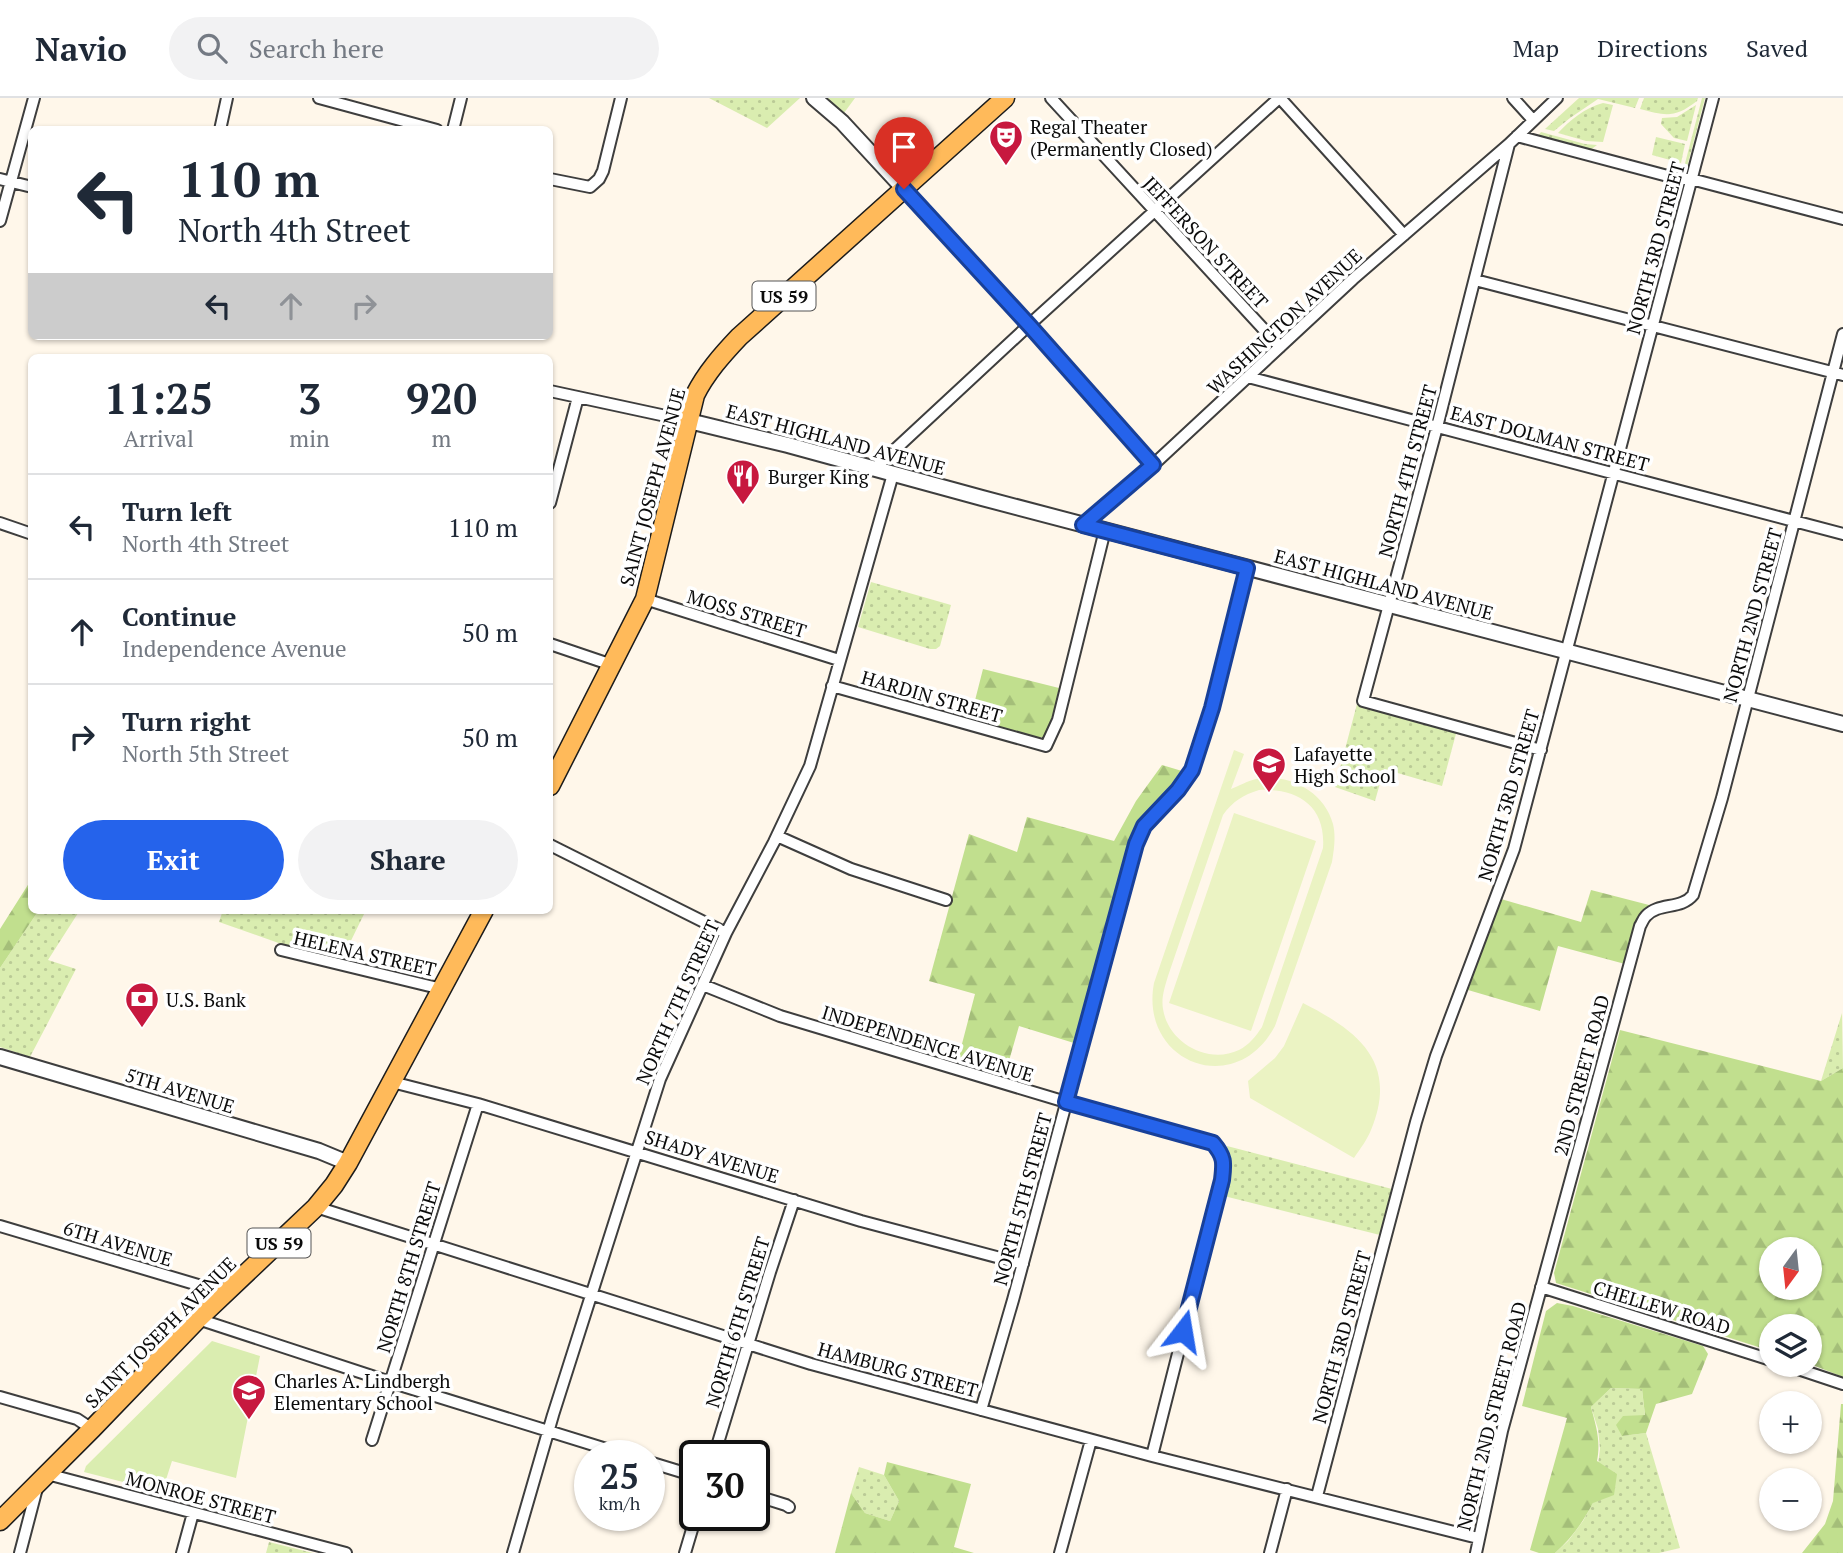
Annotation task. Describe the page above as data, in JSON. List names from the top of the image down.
{
  "streets": {
    "main road": ["US 59", "SAINT JOSEPH AVENUE"],
    "street": [
      "JEFFERSON STREET",
      "NORTH 3RD STREET",
      "WASHINGTON AVENUE",
      "EAST DOLMAN STREET",
      "EAST HIGHLAND AVENUE",
      "NORTH 4TH STREET",
      "MOSS STREET",
      "NORTH 2ND STREET",
      "HARDIN STREET",
      "HELENA STREET",
      "NORTH 7TH STREET",
      "INDEPENDENCE AVENUE",
      "2ND STREET ROAD",
      "5TH AVENUE",
      "SHADY AVENUE",
      "NORTH 5TH STREET",
      "6TH AVENUE",
      "NORTH 8TH STREET",
      "CHELLEW ROAD",
      "NORTH 6TH STREET",
      "HAMBURG STREET",
      "NORTH 2ND STREET ROAD",
      "MONROE STREET"
    ]
  },
  "crossings": [
    ["JEFFERSON STREET", "WASHINGTON AVENUE"],
    ["NORTH 3RD STREET", "EAST DOLMAN STREET"],
    ["NORTH 3RD STREET", "EAST HIGHLAND AVENUE"],
    ["NORTH 3RD STREET", "NORTH 4TH STREET"],
    ["NORTH 3RD STREET", "HAMBURG STREET"],
    ["WASHINGTON AVENUE", "EAST DOLMAN STREET"],
    ["WASHINGTON AVENUE", "EAST HIGHLAND AVENUE"],
    ["WASHINGTON AVENUE", "NORTH 4TH STREET"],
    ["EAST DOLMAN STREET", "NORTH 4TH STREET"],
    ["EAST DOLMAN STREET", "NORTH 2ND STREET"],
    ["EAST HIGHLAND AVENUE", "NORTH 4TH STREET"],
    ["EAST HIGHLAND AVENUE", "SAINT JOSEPH AVENUE"],
    ["EAST HIGHLAND AVENUE", "NORTH 2ND STREET"],
    ["EAST HIGHLAND AVENUE", "HARDIN STREET"],
    ["EAST HIGHLAND AVENUE", "NORTH 7TH STREET"],
    ["EAST HIGHLAND AVENUE", "NORTH 5TH STREET"],
    ["SAINT JOSEPH AVENUE", "MOSS STREET"],
    ["SAINT JOSEPH AVENUE", "HELENA STREET"],
    ["SAINT JOSEPH AVENUE", "5TH AVENUE"],
    ["SAINT JOSEPH AVENUE", "SHADY AVENUE"],
    ["SAINT JOSEPH AVENUE", "6TH AVENUE"],
    ["SAINT JOSEPH AVENUE", "HAMBURG STREET"],
    ["SAINT JOSEPH AVENUE", "MONROE STREET"],
    ["MOSS STREET", "NORTH 7TH STREET"],
    ["NORTH 2ND STREET", "2ND STREET ROAD"],
    ["HARDIN STREET", "NORTH 7TH STREET"],
    ["NORTH 7TH STREET", "INDEPENDENCE AVENUE"],
    ["NORTH 7TH STREET", "SHADY AVENUE"],
    ["NORTH 7TH STREET", "HAMBURG STREET"],
    ["INDEPENDENCE AVENUE", "NORTH 5TH STREET"],
    ["INDEPENDENCE AVENUE", "HAMBURG STREET"],
    ["2ND STREET ROAD", "CHELLEW ROAD"],
    ["2ND STREET ROAD", "NORTH 2ND STREET ROAD"],
    ["SHADY AVENUE", "NORTH 5TH STREET"],
    ["SHADY AVENUE", "NORTH 8TH STREET"],
    ["SHADY AVENUE", "NORTH 6TH STREET"],
    ["NORTH 5TH STREET", "HAMBURG STREET"],
    ["NORTH 8TH STREET", "HAMBURG STREET"],
    ["CHELLEW ROAD", "NORTH 2ND STREET ROAD"],
    ["NORTH 6TH STREET", "HAMBURG STREET"],
    ["HAMBURG STREET", "NORTH 2ND STREET ROAD"]
  ],
  "places": {
    "theatre": ["Regal Theater (Permanently Closed)"],
    "restaurant": ["Burger King"],
    "school or university": ["Lafayette High School", "Charles A. Lindbergh Elementary School"],
    "bank": ["U.S. Bank"]
  },
  "north": "bottom",
  "page": {
    "header": "Navio",
    "search": "Search here",
    "nav": ["Map", "Directions", "Saved"],
    "turn": ["110 m", "North 4th Street"],
    "eta": [
      "11:25",
      "Arrival",
      "3",
      "min",
      "920",
      "m"
    ],
    "list": [
      {
        "name": "Turn left",
        "note": "North 4th Street",
        "value": "110 m"
      },
      {
        "name": "Continue",
        "note": "Independence Avenue",
        "value": "50 m"
      },
      {
        "name": "Turn right",
        "note": "North 5th Street",
        "value": "50 m"
      }
    ],
    "buttons": ["Exit", "Share"],
    "map_buttons": ["+", "−"],
    "speed": "25 km/h",
    "limit": "30"
  }
}
